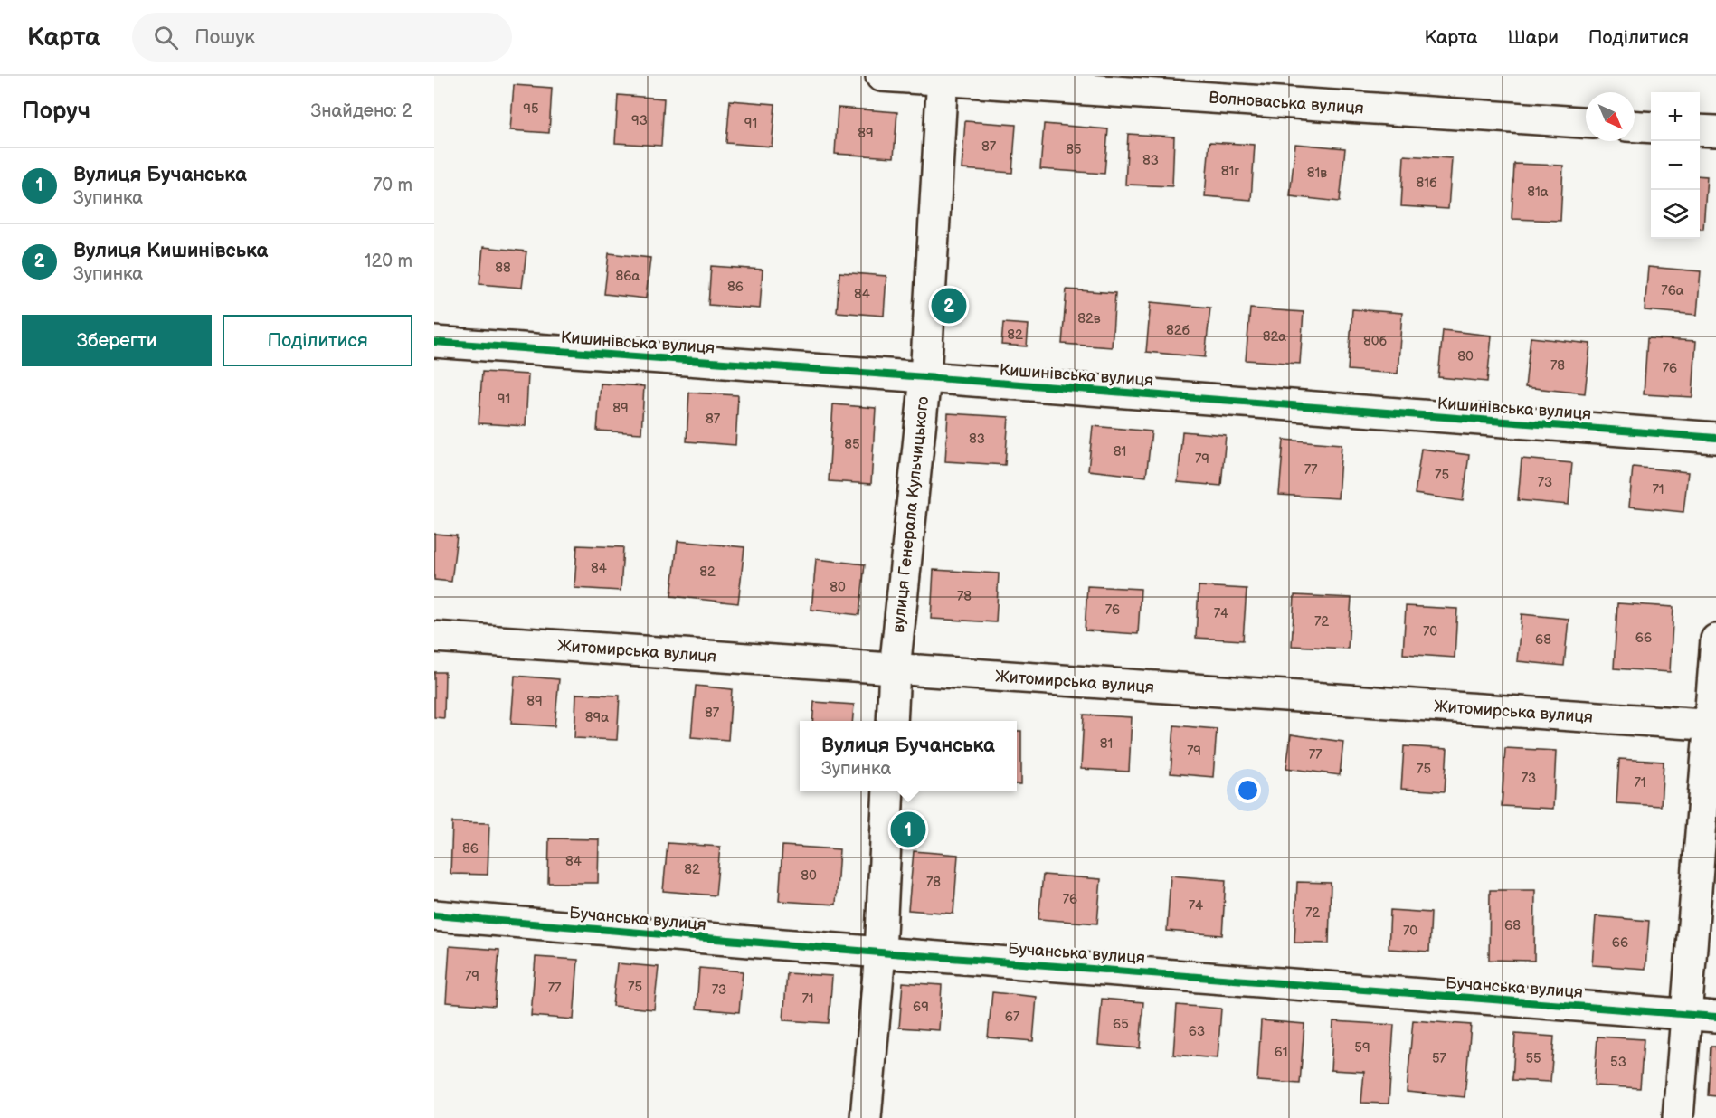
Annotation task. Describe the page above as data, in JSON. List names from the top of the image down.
{
  "streets": {
    "street": [
      "Волноваська вулиця",
      "Кишинівська вулиця",
      "вулиця Генерала Кульчицького",
      "Житомирська вулиця",
      "Бучанська вулиця"
    ]
  },
  "crossings": [
    ["Волноваська вулиця", "вулиця Генерала Кульчицького"],
    ["Кишинівська вулиця", "вулиця Генерала Кульчицького"],
    ["вулиця Генерала Кульчицького", "Житомирська вулиця"]
  ],
  "house_numbers": [
    "95",
    "93",
    "91",
    "89",
    "87",
    "85",
    "83",
    "81г",
    "81в",
    "81б",
    "81а",
    "88",
    "86а",
    "86",
    "76а",
    "84",
    "82в",
    "82б",
    "82",
    "82а",
    "80б",
    "80",
    "78",
    "76",
    "91",
    "89",
    "87",
    "83",
    "85",
    "81",
    "79",
    "77",
    "75",
    "73",
    "71",
    "84",
    "82",
    "80",
    "78",
    "76",
    "74",
    "72",
    "70",
    "66",
    "68",
    "89",
    "87",
    "89а",
    "81",
    "79",
    "77",
    "75",
    "73",
    "71",
    "86",
    "84",
    "82",
    "80",
    "78",
    "76",
    "74",
    "72",
    "68",
    "70",
    "66",
    "79",
    "75",
    "77",
    "73",
    "71",
    "69",
    "67",
    "65",
    "63",
    "59",
    "61",
    "57",
    "55",
    "53"
  ],
  "north": "bottom right",
  "page": {
    "header": "Карта",
    "search": "Пошук",
    "nav": ["Карта", "Шари", "Поділитися"],
    "heading": ["Поруч", "Знайдено: 2"],
    "map_buttons": ["+", "−"],
    "list": [
      {
        "mark": "1",
        "name": "Вулиця Бучанська",
        "note": "Зупинка",
        "value": "70 m"
      },
      {
        "mark": "2",
        "name": "Вулиця Кишинівська",
        "note": "Зупинка",
        "value": "120 m"
      }
    ],
    "pins": ["2", "1"],
    "buttons": ["Зберегти", "Поділитися"],
    "popup": ["Вулиця Бучанська", "Зупинка"]
  }
}
